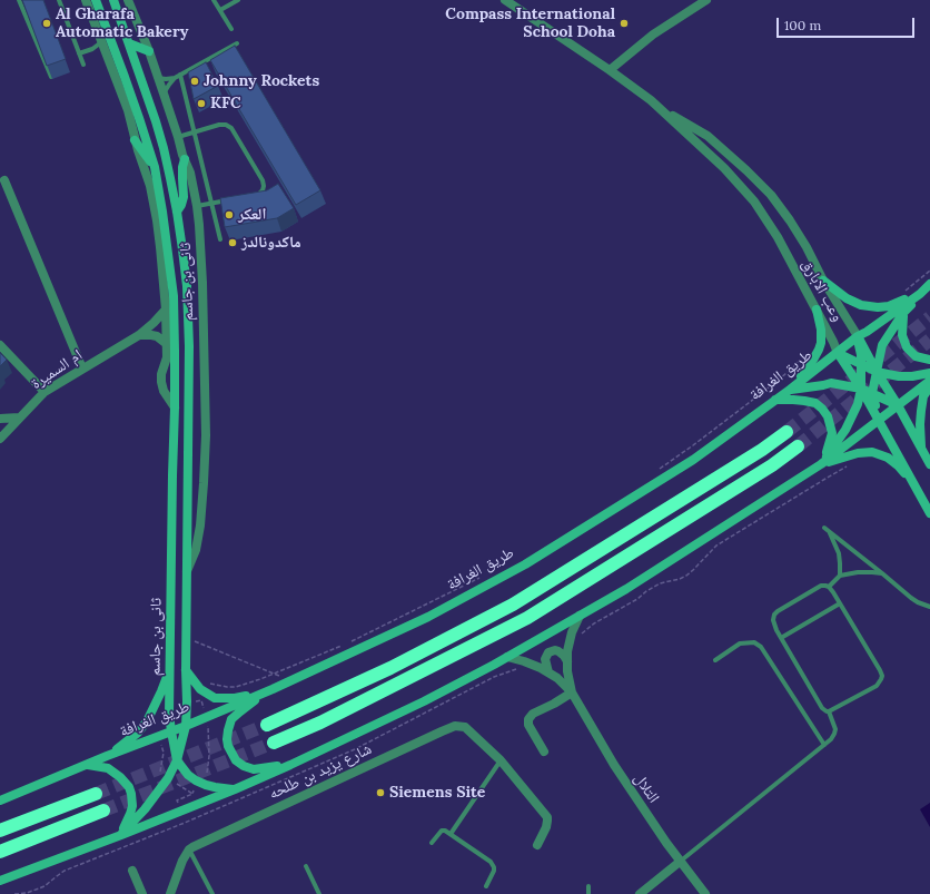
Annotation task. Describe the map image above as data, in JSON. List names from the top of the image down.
{
  "streets": {
    "main road": ["ثانى بن جاسم", "وعب الابارق", "طريق الغرافة"],
    "street": ["ام السميرة", "شارع يزيد بن طلحه", "التلال"]
  },
  "crossings": [
    ["ثانى بن جاسم", "ام السميرة"],
    ["ثانى بن جاسم", "طريق الغرافة"],
    ["وعب الابارق", "طريق الغرافة"]
  ],
  "places": [
    "Al Gharafa Automatic Bakery",
    "Compass International School Doha",
    "Johnny Rockets",
    "KFC",
    "العكر",
    "ماكدونالدز",
    "Siemens Site"
  ],
  "scale_bar": "100 m"
}
